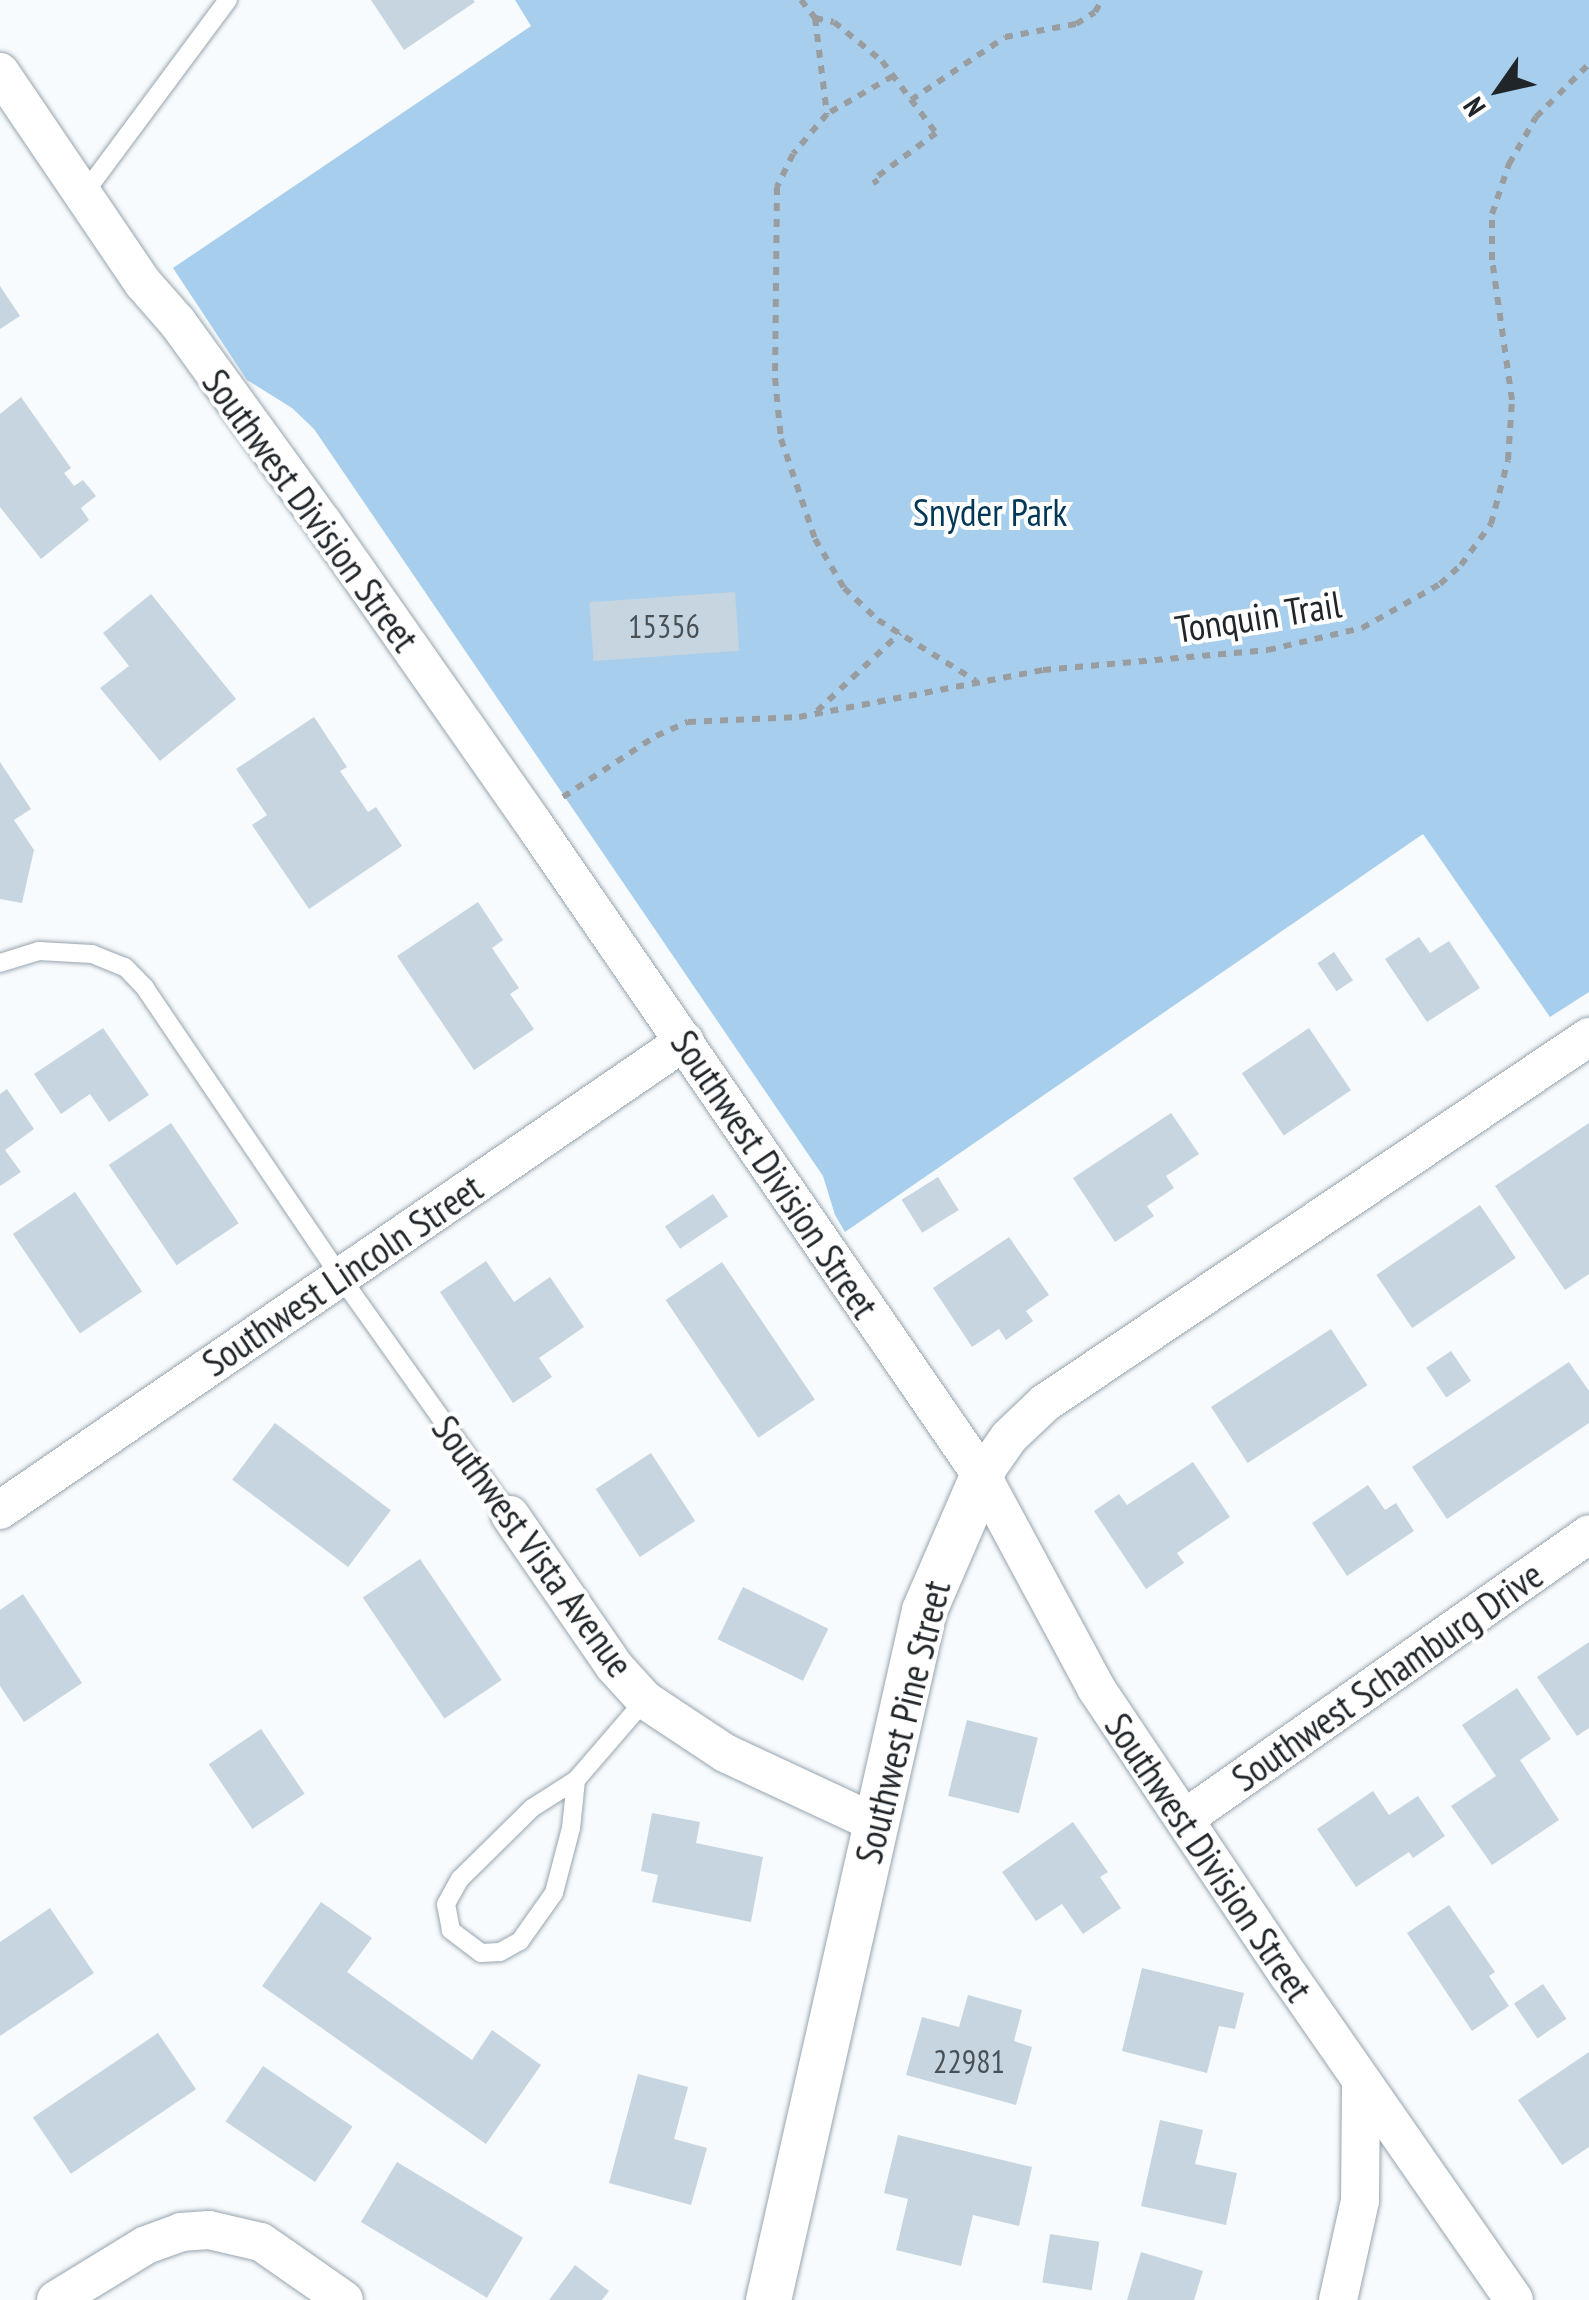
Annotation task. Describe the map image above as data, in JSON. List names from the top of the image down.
{
  "streets": {
    "street": [
      "Southwest Division Street",
      "Southwest Lincoln Street",
      "Southwest Vista Avenue",
      "Southwest Schamburg Drive",
      "Southwest Pine Street"
    ],
    "path": ["Tonquin Trail"]
  },
  "crossings": [
    ["Southwest Division Street", "Tonquin Trail"],
    ["Southwest Division Street", "Southwest Lincoln Street"],
    ["Southwest Division Street", "Southwest Schamburg Drive"],
    ["Southwest Division Street", "Southwest Pine Street"],
    ["Southwest Lincoln Street", "Southwest Vista Avenue"],
    ["Southwest Vista Avenue", "Southwest Pine Street"]
  ],
  "parks": ["Snyder Park"],
  "house_numbers": ["15356", "22981"],
  "north": "bottom left"
}
